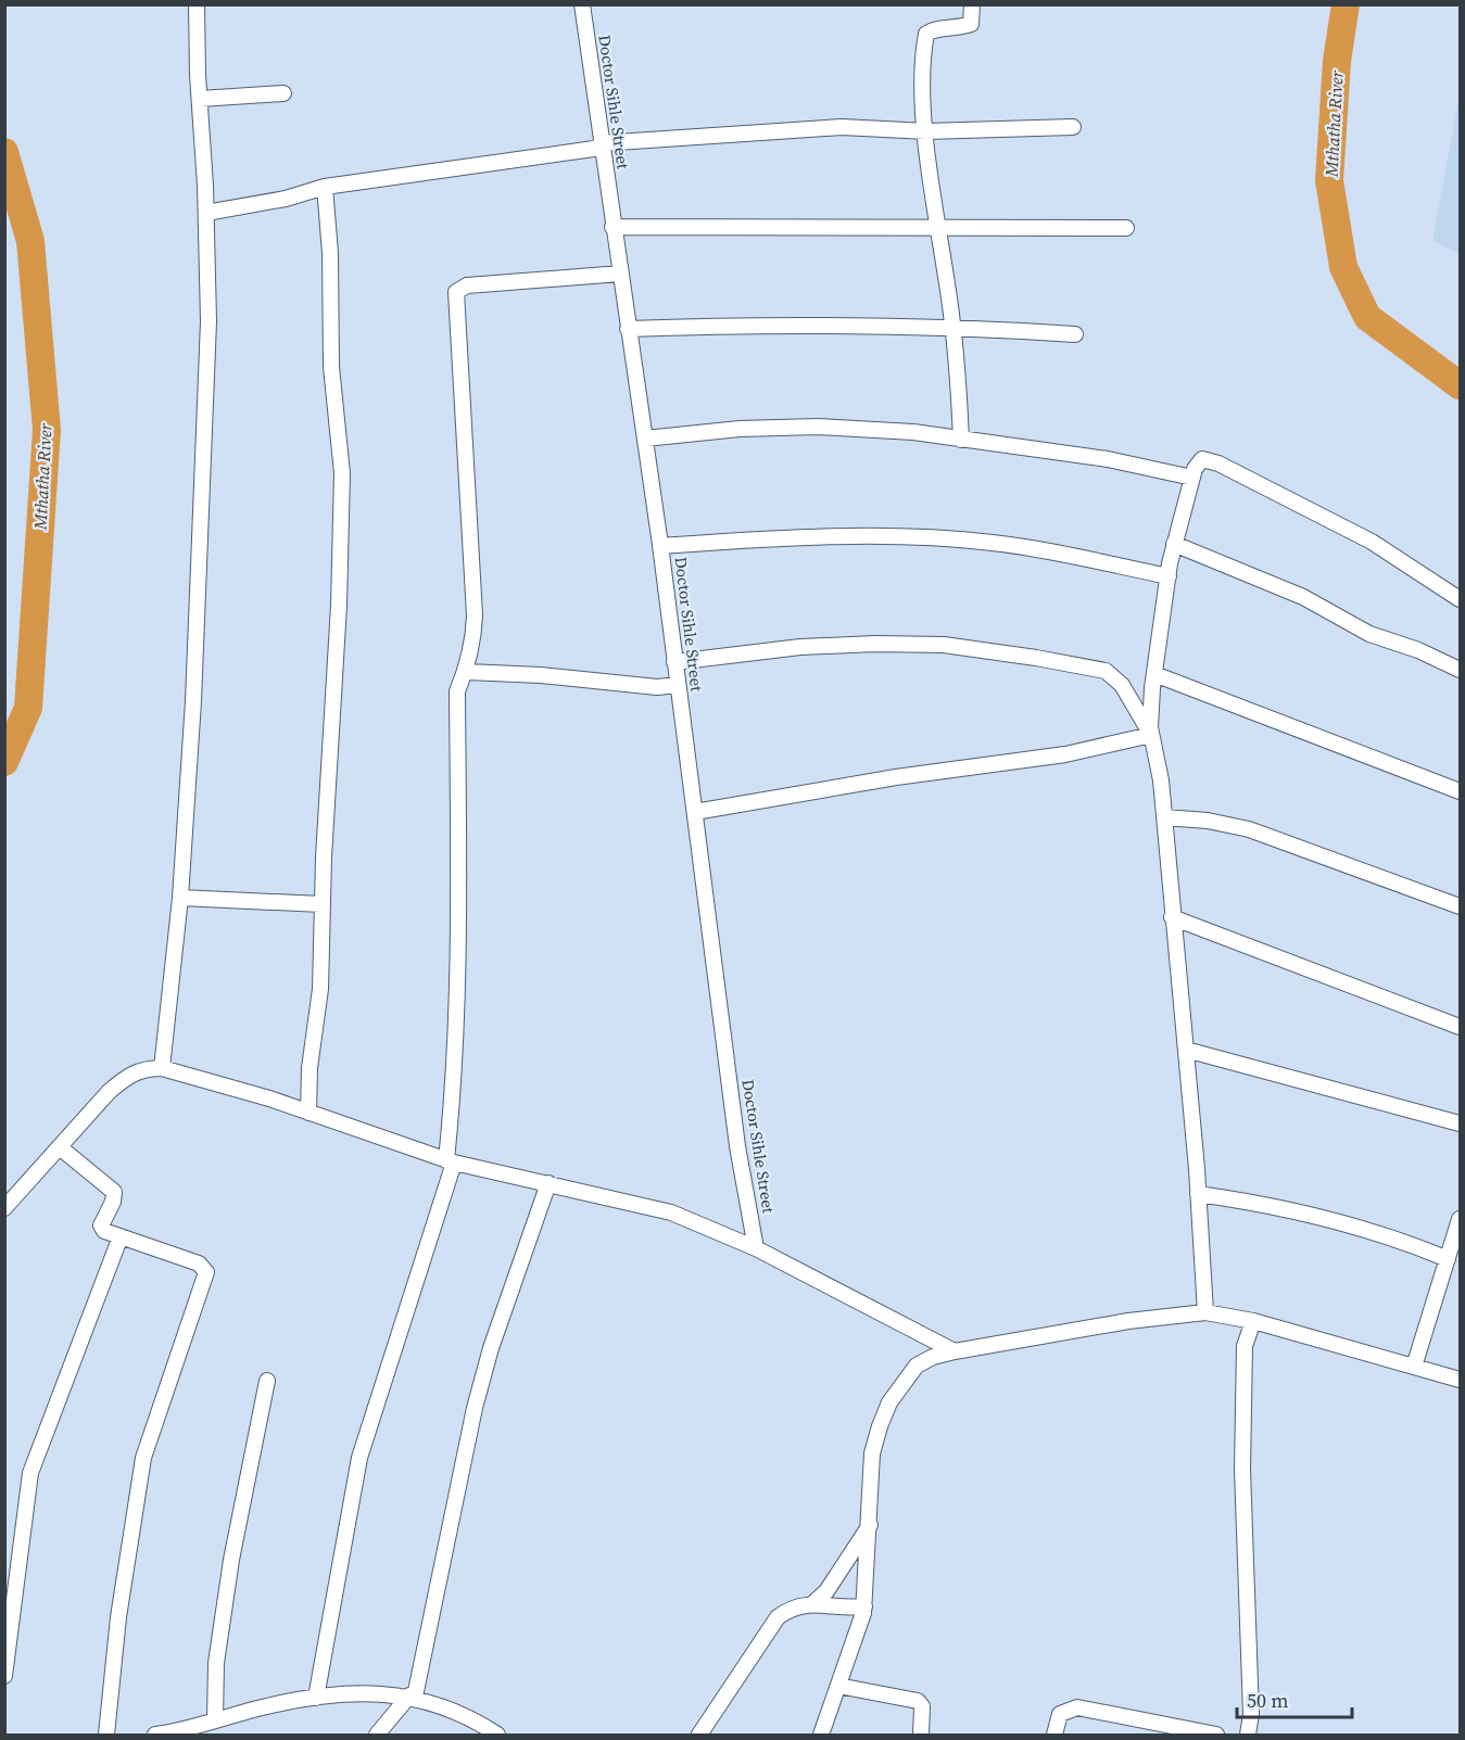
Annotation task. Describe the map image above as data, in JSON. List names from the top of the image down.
{
  "streets": {
    "street": ["Doctor Sihle Street"]
  },
  "water": ["Mthatha River"],
  "scale_bar": "50 m"
}
